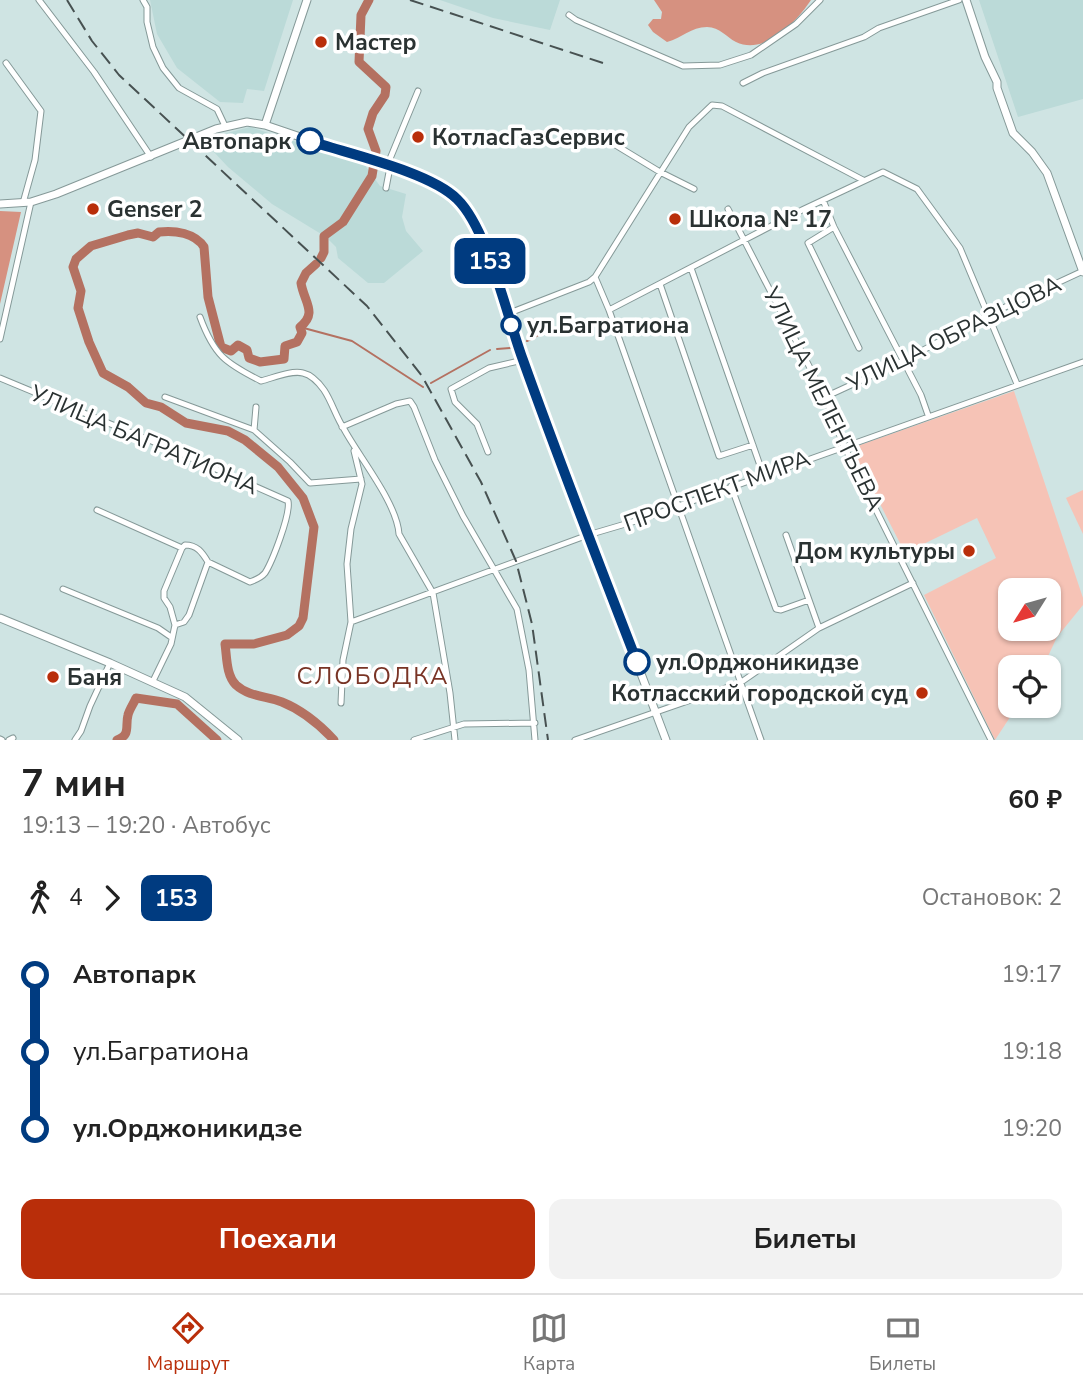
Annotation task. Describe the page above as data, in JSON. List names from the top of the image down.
{
  "streets": {
    "street": [
      "УЛИЦА ОБРАЗЦОВА",
      "УЛИЦА МЕЛЕНТЬЕВА",
      "УЛИЦА БАГРАТИОНА",
      "ПРОСПЕКТ МИРА"
    ]
  },
  "crossings": [
    ["УЛИЦА ОБРАЗЦОВА", "УЛИЦА МЕЛЕНТЬЕВА"],
    ["УЛИЦА МЕЛЕНТЬЕВА", "ПРОСПЕКТ МИРА"]
  ],
  "districts": ["СЛОБОДКА"],
  "places": [
    "Мастер",
    "КотласГазСервис",
    "Автопарк",
    "Genser 2",
    "Школа № 17",
    "ул.Багратиона",
    "Дом культуры",
    "ул.Орджоникидзе",
    "Баня",
    "Котласский городской суд"
  ],
  "lines": ["bus line 153"],
  "north": "bottom left",
  "page": {
    "on_map": "153",
    "heading": ["7 мин", "19:13 – 19:20 · Автобус", "60 ₽"],
    "legs": ["4", "153", "Остановок: 2"],
    "list": [
      {
        "name": "Автопарк",
        "value": "19:17"
      },
      {
        "name": "ул.Багратиона",
        "value": "19:18"
      },
      {
        "name": "ул.Орджоникидзе",
        "value": "19:20"
      }
    ],
    "buttons": ["Поехали", "Билеты"],
    "tabs": ["Маршрут", "Карта", "Билеты"]
  }
}
